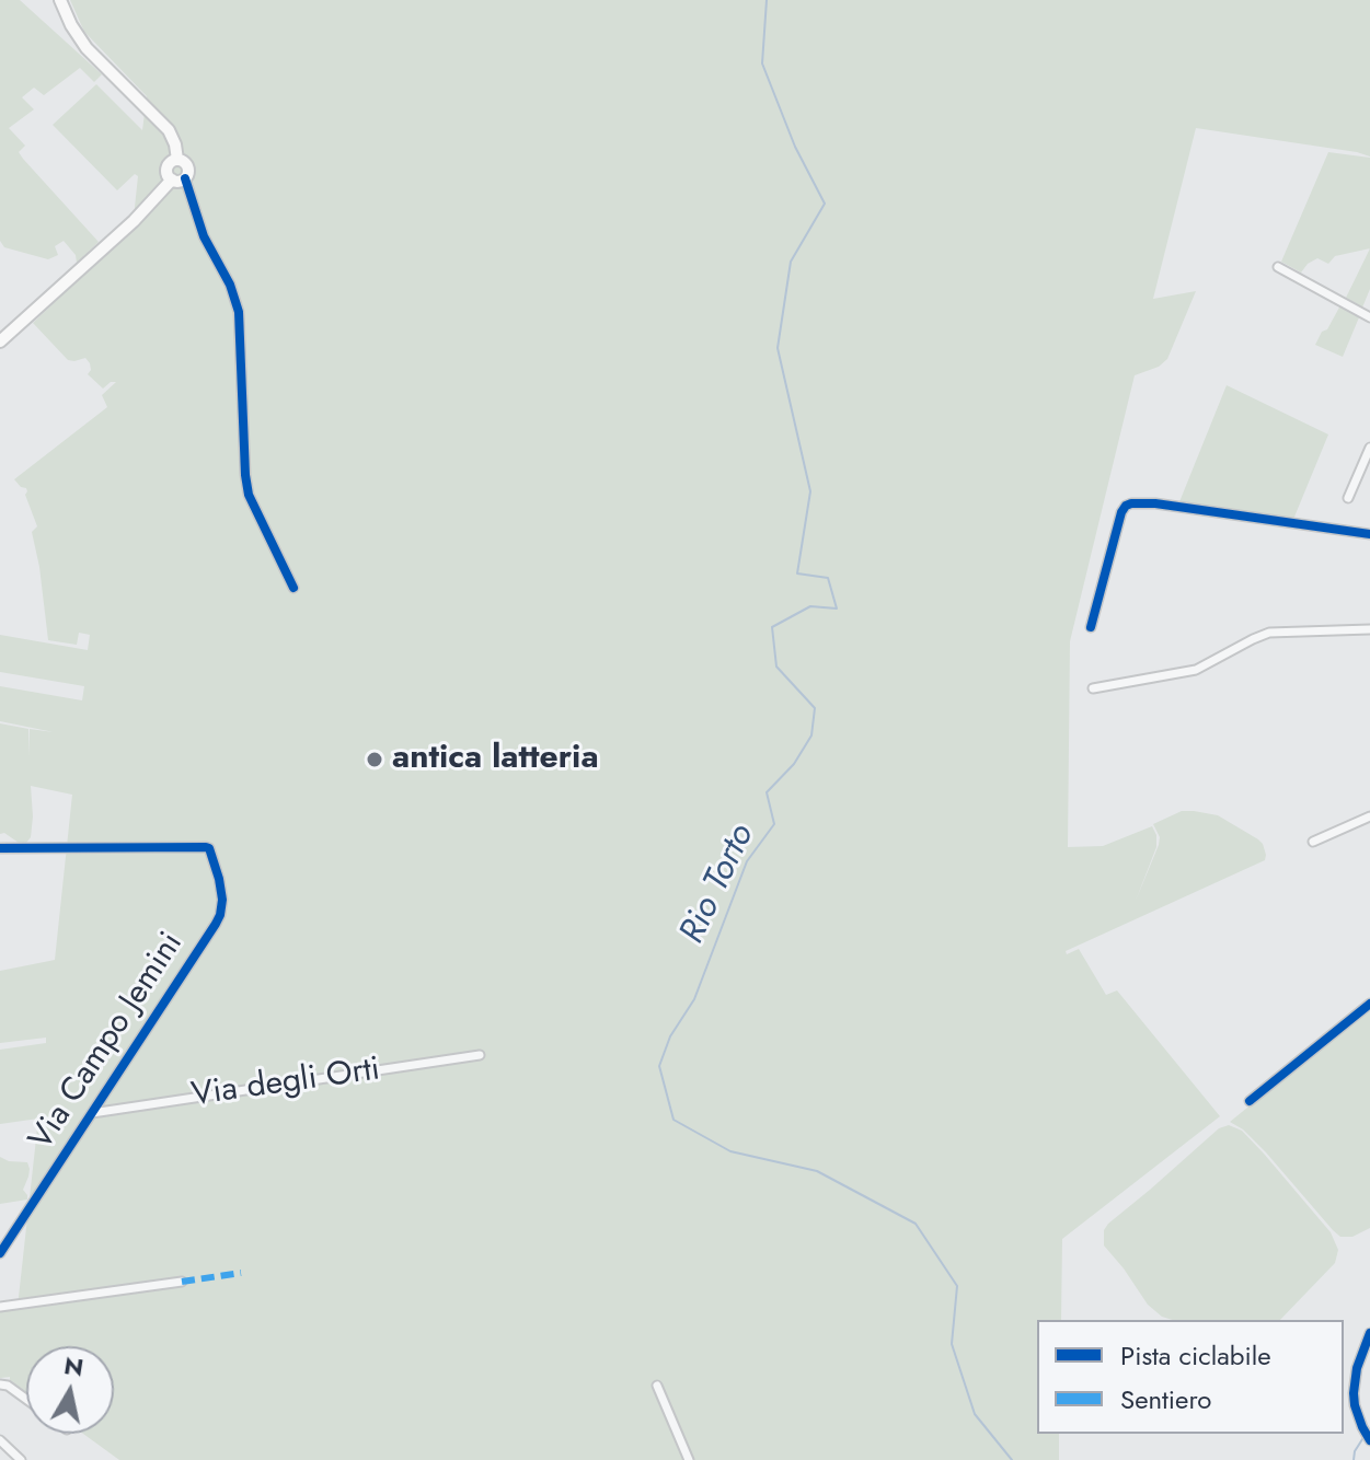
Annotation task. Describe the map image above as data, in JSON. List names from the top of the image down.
{
  "streets": {
    "street": ["Via Campo Jemini", "Via degli Orti"]
  },
  "crossings": [
    ["Via Campo Jemini", "Via degli Orti"]
  ],
  "water": ["Rio Torto"],
  "places": ["antica latteria"],
  "legend": ["Pista ciclabile", "Sentiero"],
  "north": "top"
}
